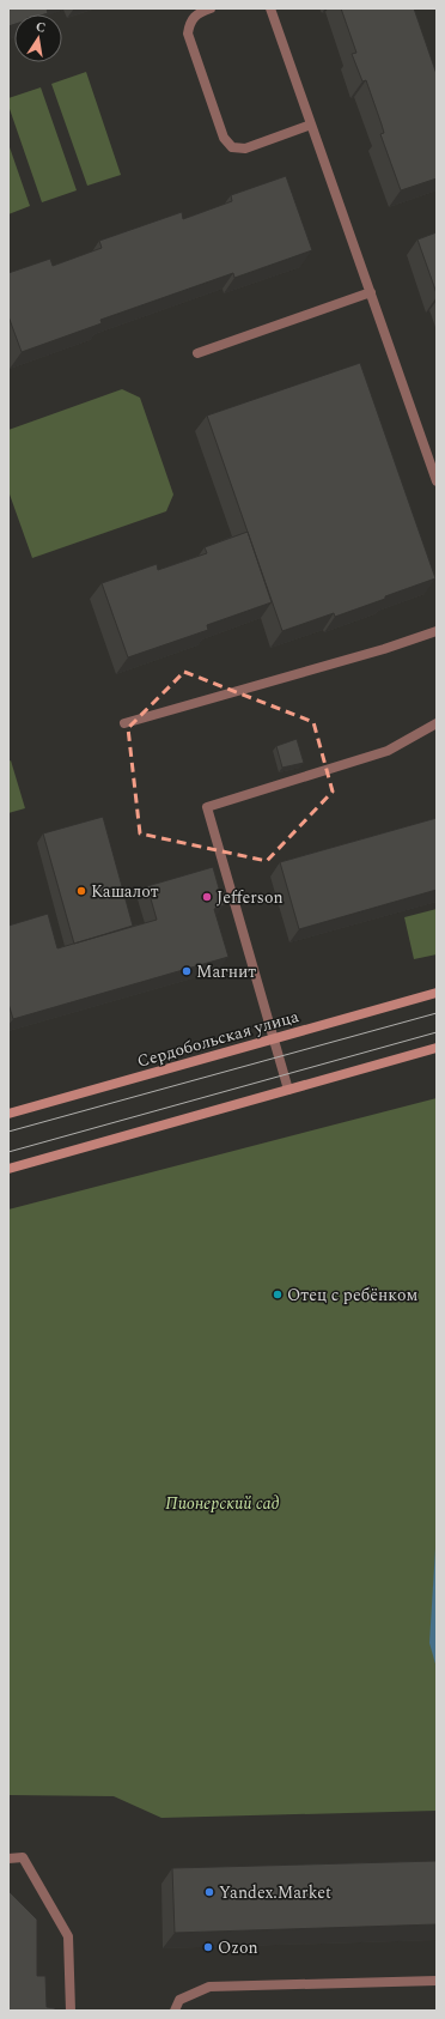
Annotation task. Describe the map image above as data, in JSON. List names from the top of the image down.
{
  "streets": {
    "main road": ["Сердобольская улица"]
  },
  "parks": ["Пионерский сад"],
  "places": [
    "Кашалот",
    "Jefferson",
    "Магнит",
    "Отец с ребёнком",
    "Yandex.Market",
    "Ozon"
  ],
  "north": "top"
}
